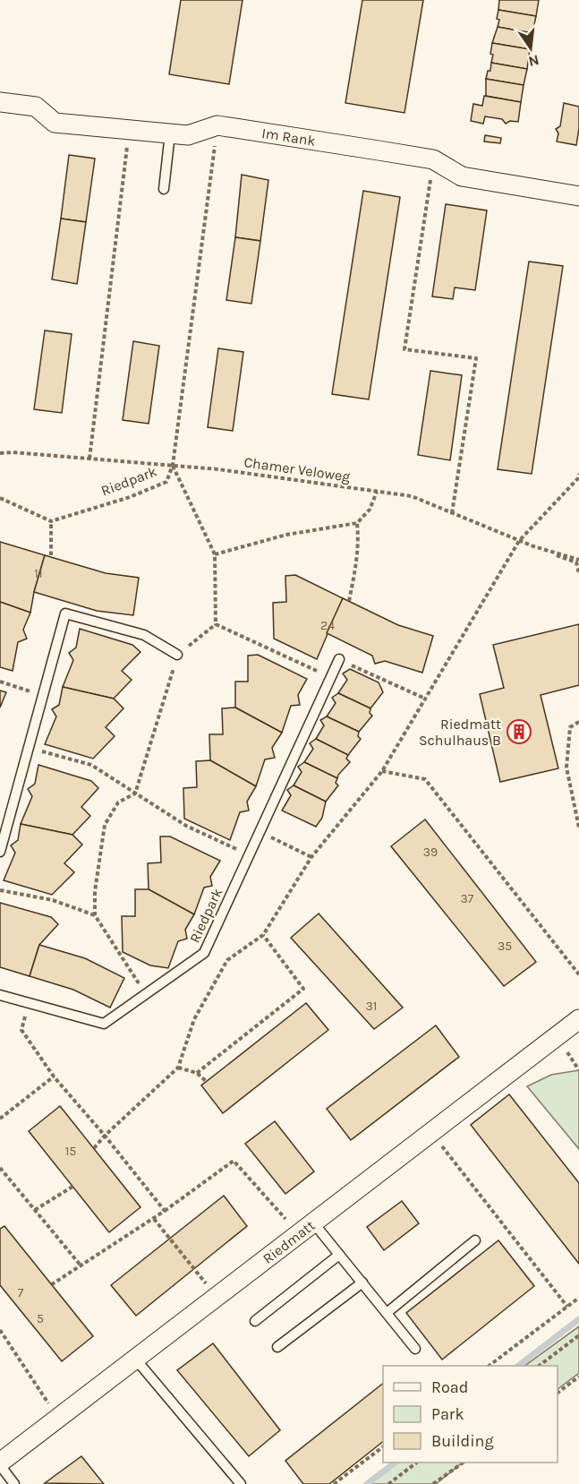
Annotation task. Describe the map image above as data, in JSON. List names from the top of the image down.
{
  "streets": {
    "street": ["Im Rank", "Riedmatt"],
    "lane": ["Riedpark"],
    "path": ["Chamer Veloweg"]
  },
  "crossings": [
    ["Chamer Veloweg", "Riedpark"]
  ],
  "places": {
    "building": ["Riedmatt Schulhaus B"]
  },
  "house_numbers": [
    "11",
    "24",
    "39",
    "37",
    "35",
    "31",
    "15",
    "7",
    "5"
  ],
  "legend": ["Road", "Park", "Building"],
  "north": "bottom"
}
